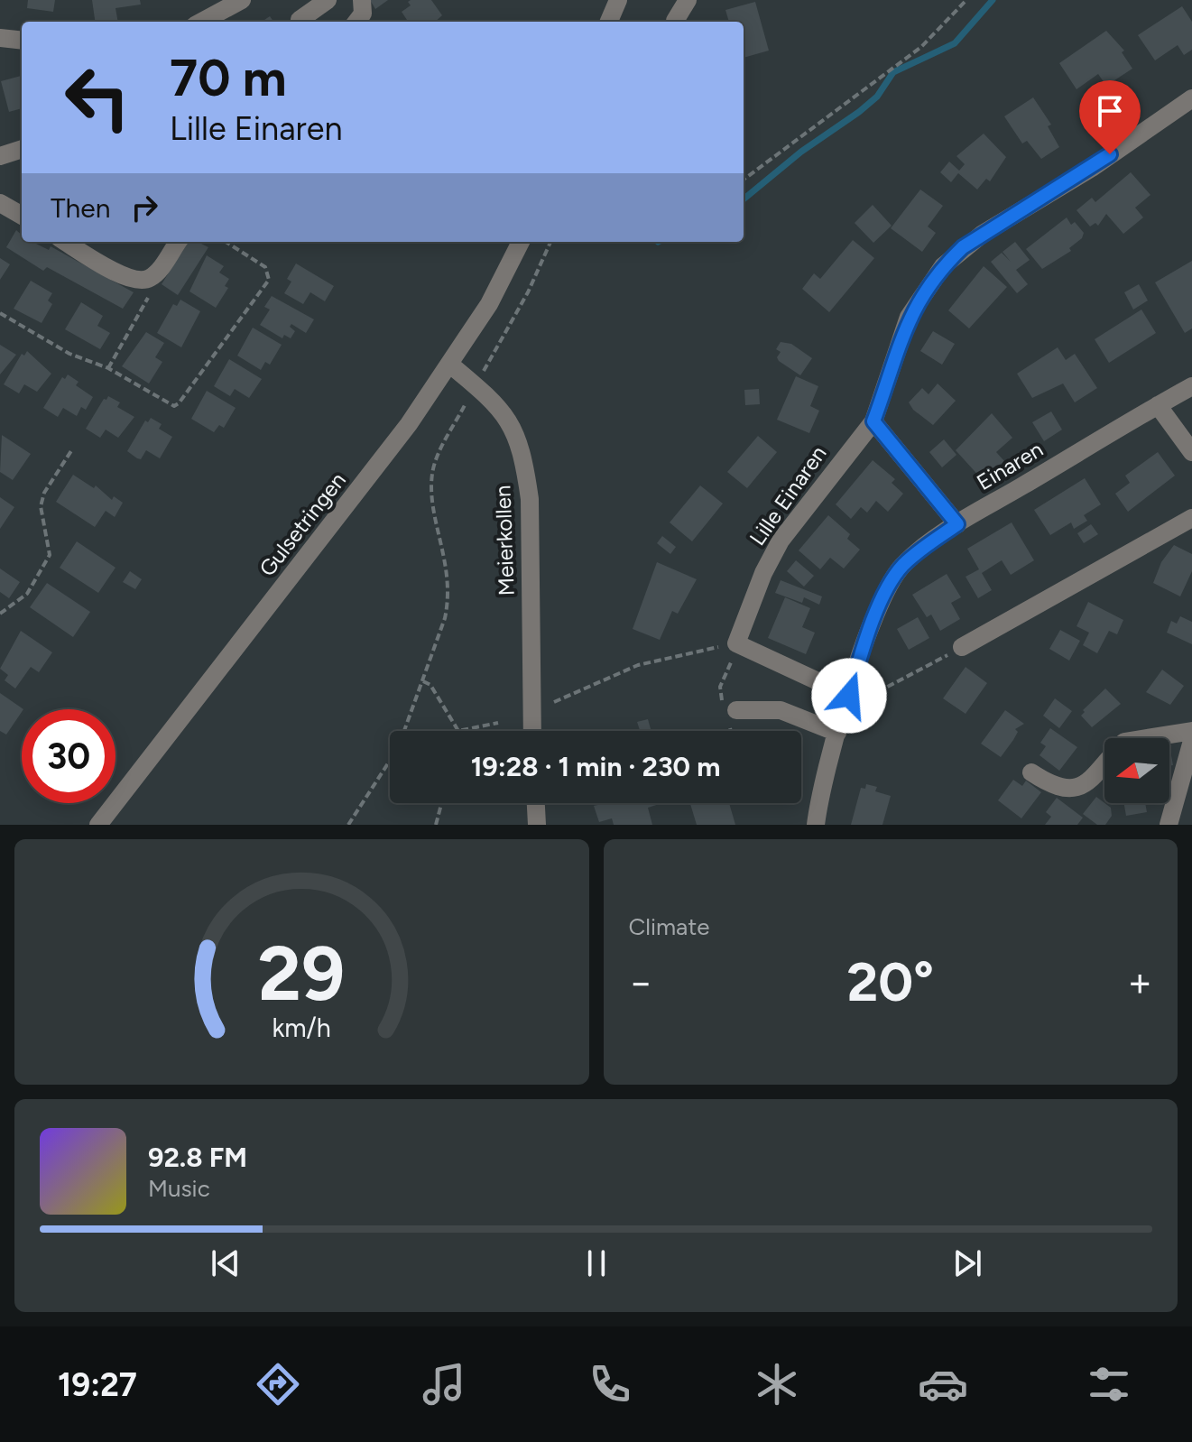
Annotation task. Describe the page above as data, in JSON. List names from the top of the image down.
{
  "streets": {
    "street": [
      "Einaren",
      "Lille Einaren",
      "Gulsetringen",
      "Meierkollen"
    ]
  },
  "crossings": [
    ["Gulsetringen", "Meierkollen"]
  ],
  "north": "left",
  "page": {
    "turn": ["70 m", "Lille Einaren"],
    "then": "Then",
    "limit": "30",
    "trip": "19:28 · 1 min · 230 m",
    "tile": "Climate",
    "heat": ["−", "20°", "+"],
    "song": ["92.8 FM", "Music"],
    "tabs": "19:27",
    "gauge": ["29", "km/h"]
  }
}
